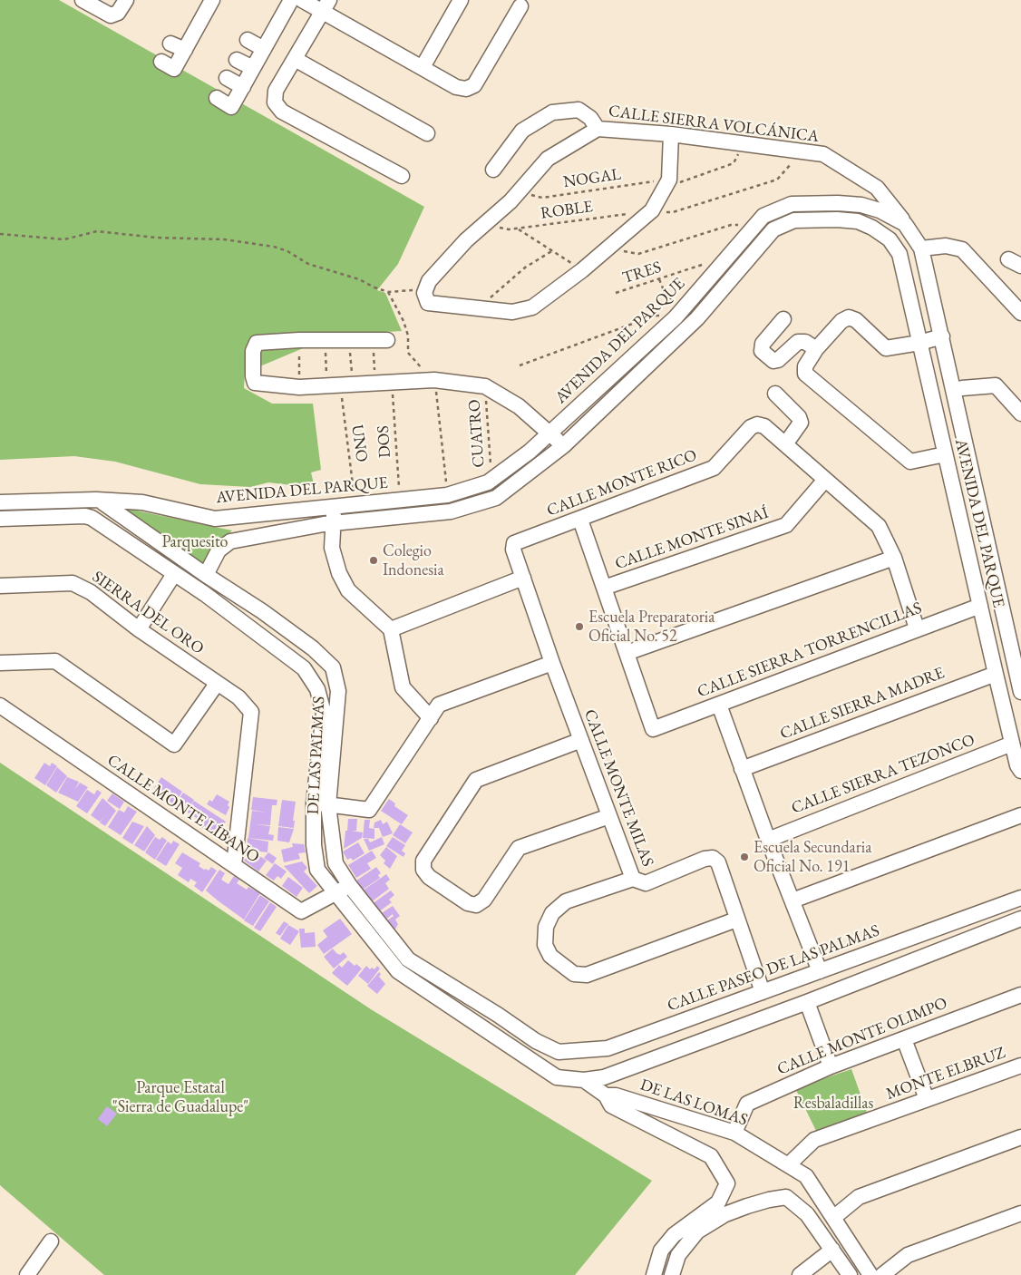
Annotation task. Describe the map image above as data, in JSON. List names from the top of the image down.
{
  "streets": {
    "street": [
      "CALLE SIERRA VOLCÁNICA",
      "AVENIDA DEL PARQUE",
      "CALLE MONTE RICO",
      "CALLE MONTE SINAÍ",
      "SIERRA DEL ORO",
      "CALLE SIERRA TORRENCILLAS",
      "CALLE SIERRA MADRE",
      "DE LAS PALMAS",
      "CALLE SIERRA TEZONCO",
      "CALLE MONTE MILAS",
      "CALLE MONTE LÍBANO",
      "CALLE PASEO DE LAS PALMAS",
      "CALLE MONTE OLIMPO",
      "MONTE ELBRUZ",
      "DE LAS LOMAS"
    ],
    "path": [
      "NOGAL",
      "ROBLE",
      "TRES",
      "CUATRO",
      "DOS",
      "UNO"
    ]
  },
  "crossings": [
    ["CALLE SIERRA VOLCÁNICA", "NOGAL"],
    ["CALLE SIERRA VOLCÁNICA", "ROBLE"],
    ["CALLE SIERRA VOLCÁNICA", "AVENIDA DEL PARQUE"],
    ["TRES", "AVENIDA DEL PARQUE"],
    ["AVENIDA DEL PARQUE", "CUATRO"],
    ["AVENIDA DEL PARQUE", "DOS"],
    ["AVENIDA DEL PARQUE", "UNO"],
    ["AVENIDA DEL PARQUE", "CALLE SIERRA TORRENCILLAS"],
    ["AVENIDA DEL PARQUE", "CALLE SIERRA MADRE"],
    ["AVENIDA DEL PARQUE", "DE LAS PALMAS"],
    ["AVENIDA DEL PARQUE", "CALLE SIERRA TEZONCO"],
    ["CALLE MONTE RICO", "CALLE MONTE SINAÍ"],
    ["CALLE MONTE RICO", "CALLE SIERRA TORRENCILLAS"],
    ["CALLE MONTE RICO", "CALLE MONTE MILAS"],
    ["SIERRA DEL ORO", "CALLE MONTE LÍBANO"],
    ["DE LAS PALMAS", "CALLE MONTE LÍBANO"],
    ["DE LAS PALMAS", "CALLE PASEO DE LAS PALMAS"],
    ["DE LAS PALMAS", "DE LAS LOMAS"],
    ["CALLE MONTE MILAS", "CALLE PASEO DE LAS PALMAS"],
    ["CALLE MONTE OLIMPO", "DE LAS LOMAS"],
    ["MONTE ELBRUZ", "DE LAS LOMAS"]
  ],
  "parks": ["Parquesito", "Parque Estatal \"Sierra de Guadalupe\"", "Resbaladillas"],
  "places": ["Colegio Indonesia", "Escuela Preparatoria Oficial No. 52", "Escuela Secundaria Oficial No. 191"]
}
